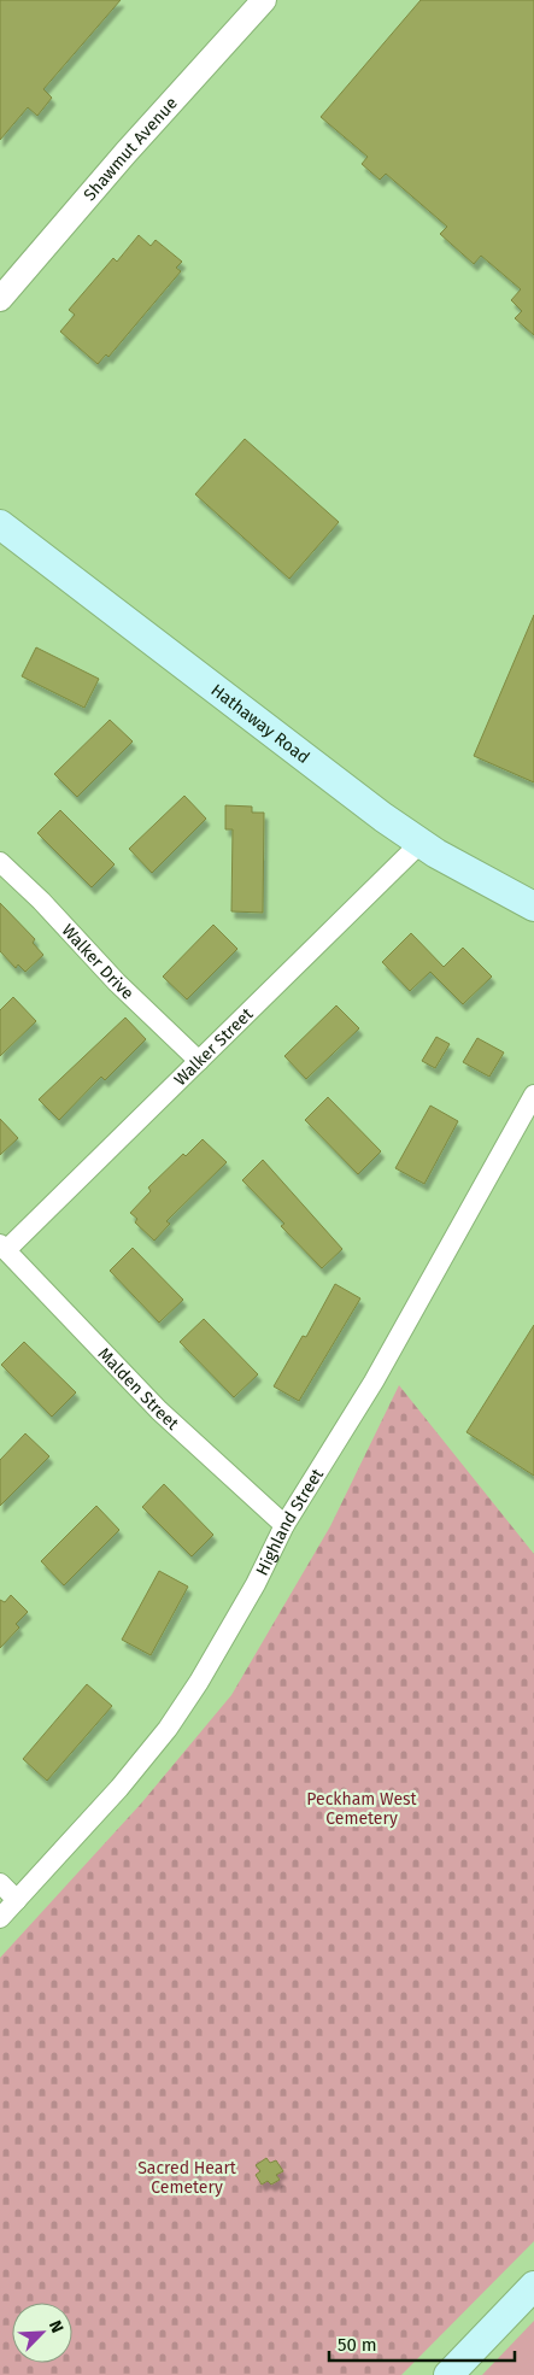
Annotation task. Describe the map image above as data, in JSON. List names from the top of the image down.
{
  "streets": {
    "main road": ["Hathaway Road"],
    "street": [
      "Shawmut Avenue",
      "Walker Drive",
      "Walker Street",
      "Malden Street",
      "Highland Street"
    ]
  },
  "crossings": [
    ["Hathaway Road", "Walker Street"],
    ["Walker Drive", "Walker Street"],
    ["Walker Street", "Malden Street"],
    ["Malden Street", "Highland Street"]
  ],
  "parks": ["Peckham West Cemetery", "Sacred Heart Cemetery"],
  "scale_bar": "50 m",
  "north": "top right"
}
